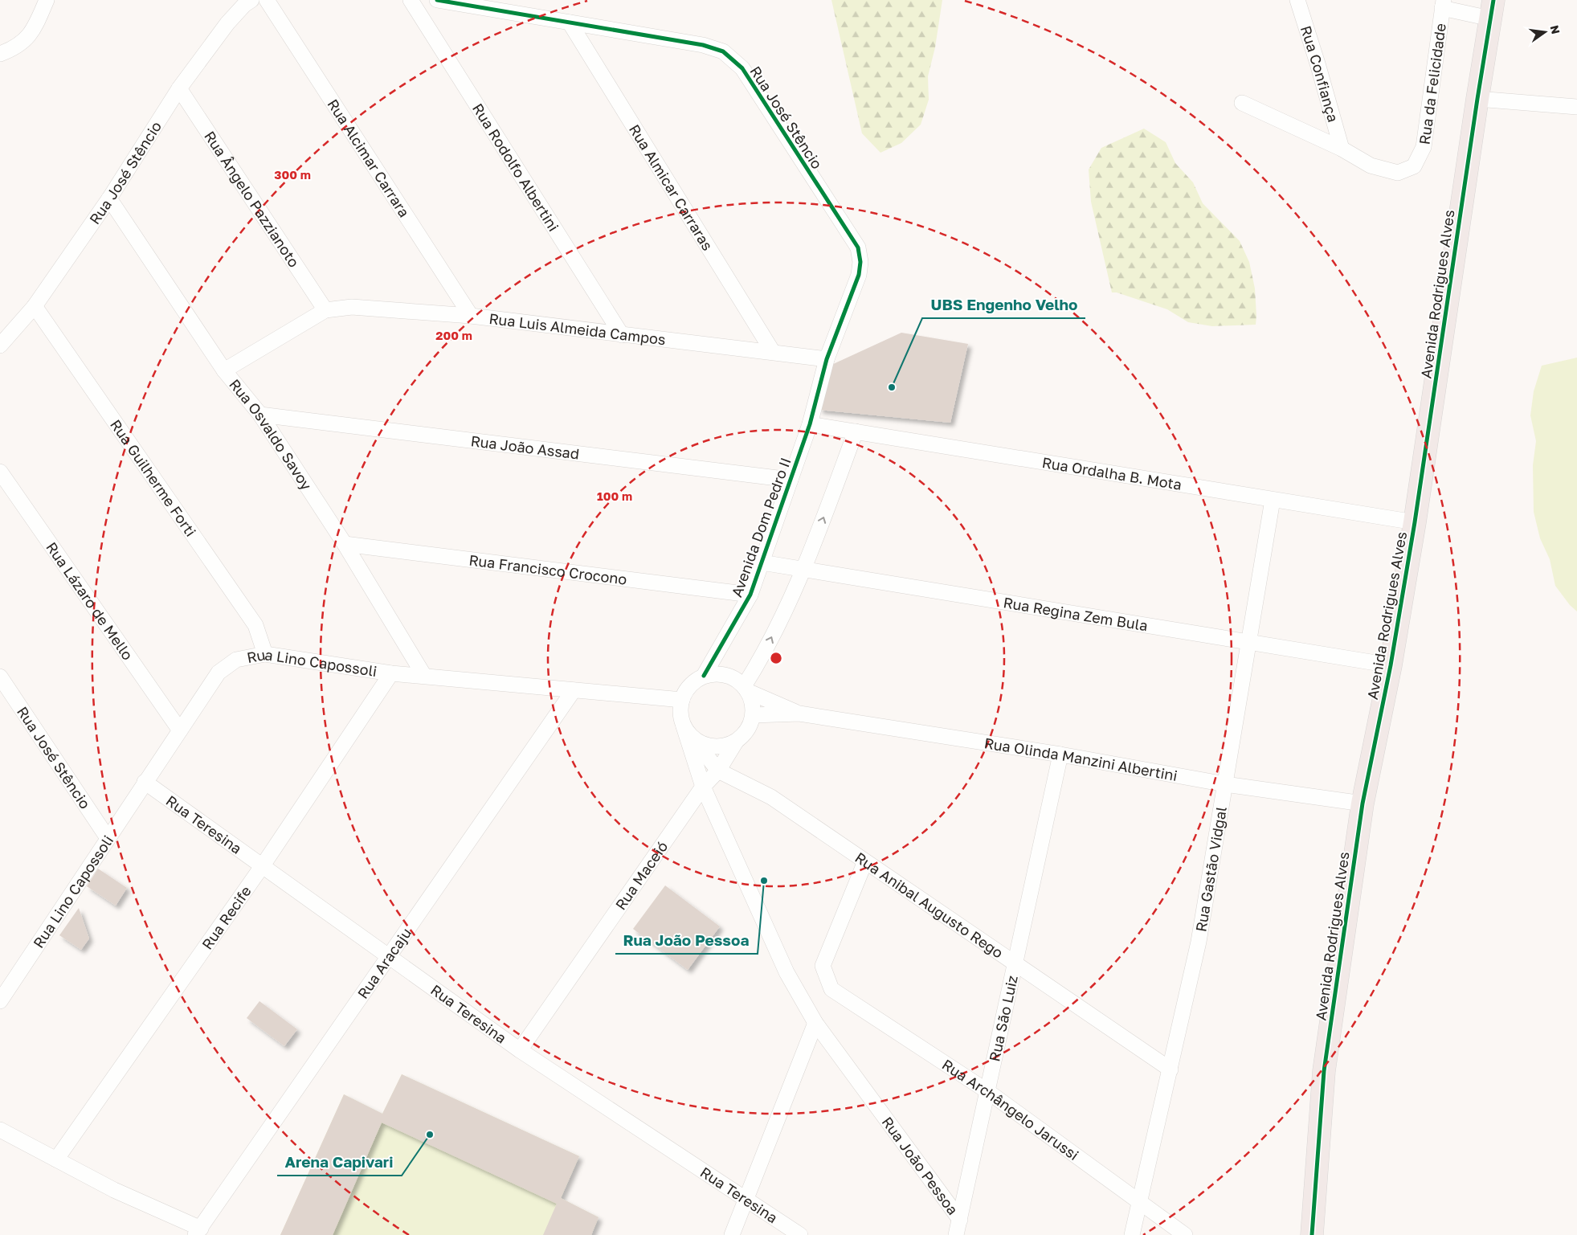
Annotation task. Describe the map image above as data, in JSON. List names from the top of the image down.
{
  "streets": {
    "main road": ["Avenida Rodrigues Alves"],
    "street": [
      "Rua Confiança",
      "Rua da Felicidade",
      "Rua José Stêncio",
      "Rua Alcimar Carrara",
      "Rua Rodolfo Albertini",
      "Rua Almicar Carraras",
      "Rua Ângelo Pazzianoto",
      "Rua Luis Almeida Campos",
      "Rua Osvaldo Savoy",
      "Rua João Assad",
      "Rua Ordalha B. Mota",
      "Rua Guilherme Forti",
      "Avenida Dom Pedro II",
      "Rua Francisco Crocono",
      "Rua Lázaro de Mello",
      "Rua Regina Zem Bula",
      "Rua Lino Capossoli",
      "Rua Olinda Manzini Albertini",
      "Rua Teresina",
      "Rua Gastão Vidgal",
      "Rua Maceió",
      "Rua Anibal Augusto Rego",
      "Rua Recife",
      "Rua Aracaju",
      "Rua São Luiz",
      "Rua Archângelo Jarussi",
      "Rua João Pessoa"
    ]
  },
  "crossings": [
    ["Rua Confiança", "Rua da Felicidade"],
    ["Rua José Stêncio", "Rua Almicar Carraras"],
    ["Rua José Stêncio", "Rua Ângelo Pazzianoto"],
    ["Rua José Stêncio", "Rua Luis Almeida Campos"],
    ["Rua José Stêncio", "Rua Osvaldo Savoy"],
    ["Rua José Stêncio", "Rua Ordalha B. Mota"],
    ["Rua José Stêncio", "Rua Guilherme Forti"],
    ["Rua José Stêncio", "Avenida Dom Pedro II"],
    ["Rua José Stêncio", "Rua Lino Capossoli"],
    ["Rua Alcimar Carrara", "Rua Luis Almeida Campos"],
    ["Rua Rodolfo Albertini", "Rua Luis Almeida Campos"],
    ["Rua Almicar Carraras", "Rua Luis Almeida Campos"],
    ["Rua Ângelo Pazzianoto", "Rua Luis Almeida Campos"],
    ["Avenida Rodrigues Alves", "Rua Ordalha B. Mota"],
    ["Avenida Rodrigues Alves", "Rua Regina Zem Bula"],
    ["Avenida Rodrigues Alves", "Rua Olinda Manzini Albertini"],
    ["Rua Luis Almeida Campos", "Rua Osvaldo Savoy"],
    ["Rua Osvaldo Savoy", "Rua João Assad"],
    ["Rua Osvaldo Savoy", "Rua Francisco Crocono"],
    ["Rua Osvaldo Savoy", "Rua Lino Capossoli"],
    ["Rua João Assad", "Avenida Dom Pedro II"],
    ["Rua Ordalha B. Mota", "Avenida Dom Pedro II"],
    ["Rua Ordalha B. Mota", "Rua Gastão Vidgal"],
    ["Rua Guilherme Forti", "Rua Lino Capossoli"],
    ["Avenida Dom Pedro II", "Rua Francisco Crocono"],
    ["Avenida Dom Pedro II", "Rua Regina Zem Bula"],
    ["Avenida Dom Pedro II", "Rua Lino Capossoli"],
    ["Avenida Dom Pedro II", "Rua Olinda Manzini Albertini"],
    ["Avenida Dom Pedro II", "Rua Maceió"],
    ["Avenida Dom Pedro II", "Rua Anibal Augusto Rego"],
    ["Avenida Dom Pedro II", "Rua João Pessoa"],
    ["Rua Lázaro de Mello", "Rua Lino Capossoli"],
    ["Rua Regina Zem Bula", "Rua Gastão Vidgal"],
    ["Rua Lino Capossoli", "Rua Olinda Manzini Albertini"],
    ["Rua Lino Capossoli", "Rua Teresina"],
    ["Rua Lino Capossoli", "Rua Maceió"],
    ["Rua Lino Capossoli", "Rua Anibal Augusto Rego"],
    ["Rua Lino Capossoli", "Rua Recife"],
    ["Rua Lino Capossoli", "Rua Aracaju"],
    ["Rua Lino Capossoli", "Rua João Pessoa"],
    ["Rua Olinda Manzini Albertini", "Rua Gastão Vidgal"],
    ["Rua Olinda Manzini Albertini", "Rua Maceió"],
    ["Rua Olinda Manzini Albertini", "Rua Anibal Augusto Rego"],
    ["Rua Olinda Manzini Albertini", "Rua São Luiz"],
    ["Rua Olinda Manzini Albertini", "Rua João Pessoa"],
    ["Rua Teresina", "Rua Maceió"],
    ["Rua Teresina", "Rua Recife"],
    ["Rua Teresina", "Rua Aracaju"],
    ["Rua Gastão Vidgal", "Rua Anibal Augusto Rego"],
    ["Rua Gastão Vidgal", "Rua Archângelo Jarussi"],
    ["Rua Maceió", "Rua Anibal Augusto Rego"],
    ["Rua Maceió", "Rua João Pessoa"],
    ["Rua Anibal Augusto Rego", "Rua São Luiz"],
    ["Rua Anibal Augusto Rego", "Rua Archângelo Jarussi"],
    ["Rua Anibal Augusto Rego", "Rua João Pessoa"],
    ["Rua São Luiz", "Rua Archângelo Jarussi"],
    ["Rua São Luiz", "Rua João Pessoa"]
  ],
  "places": ["UBS Engenho Velho", "Rua João Pessoa", "Arena Capivari"],
  "north": "right",
  "rings": ["300 m", "200 m", "100 m"]
}
